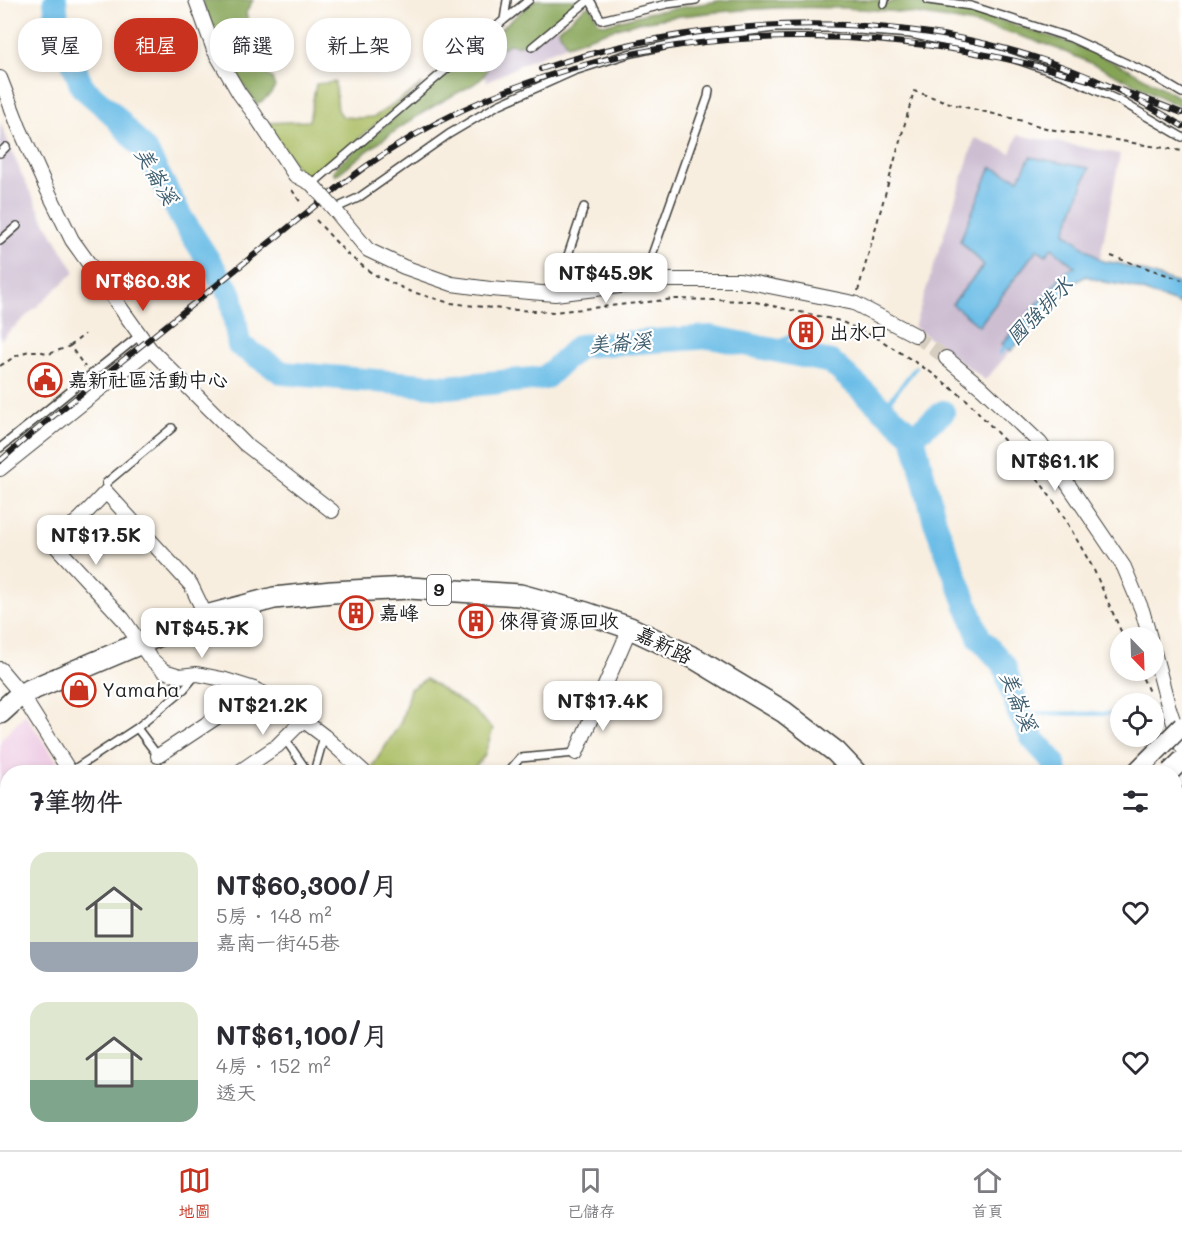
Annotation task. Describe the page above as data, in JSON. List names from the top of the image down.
{
  "streets": {
    "main road": ["9", "嘉新路"]
  },
  "water": ["美崙溪", "國強排水"],
  "places": {
    "building": ["出水口", "嘉峰", "倈得資源回收"],
    "public building": ["嘉新社區活動中心"],
    "shop": ["Yamaha"]
  },
  "north": "bottom right",
  "page": {
    "chip": [
      "買屋",
      "租屋",
      "篩選",
      "新上架",
      "公寓"
    ],
    "price": [
      "NT$45.9K",
      "NT$60.3K",
      "NT$61.1K",
      "NT$17.5K",
      "NT$45.7K",
      "NT$17.4K",
      "NT$21.2K"
    ],
    "heading": "7筆物件",
    "list": [
      {
        "name": "NT$60,300/月",
        "note": "5房 · 148 m² · 嘉南一街45巷"
      },
      {
        "name": "NT$61,100/月",
        "note": "4房 · 152 m² · 透天"
      }
    ],
    "tabs": ["地圖", "已儲存", "首頁"]
  }
}
